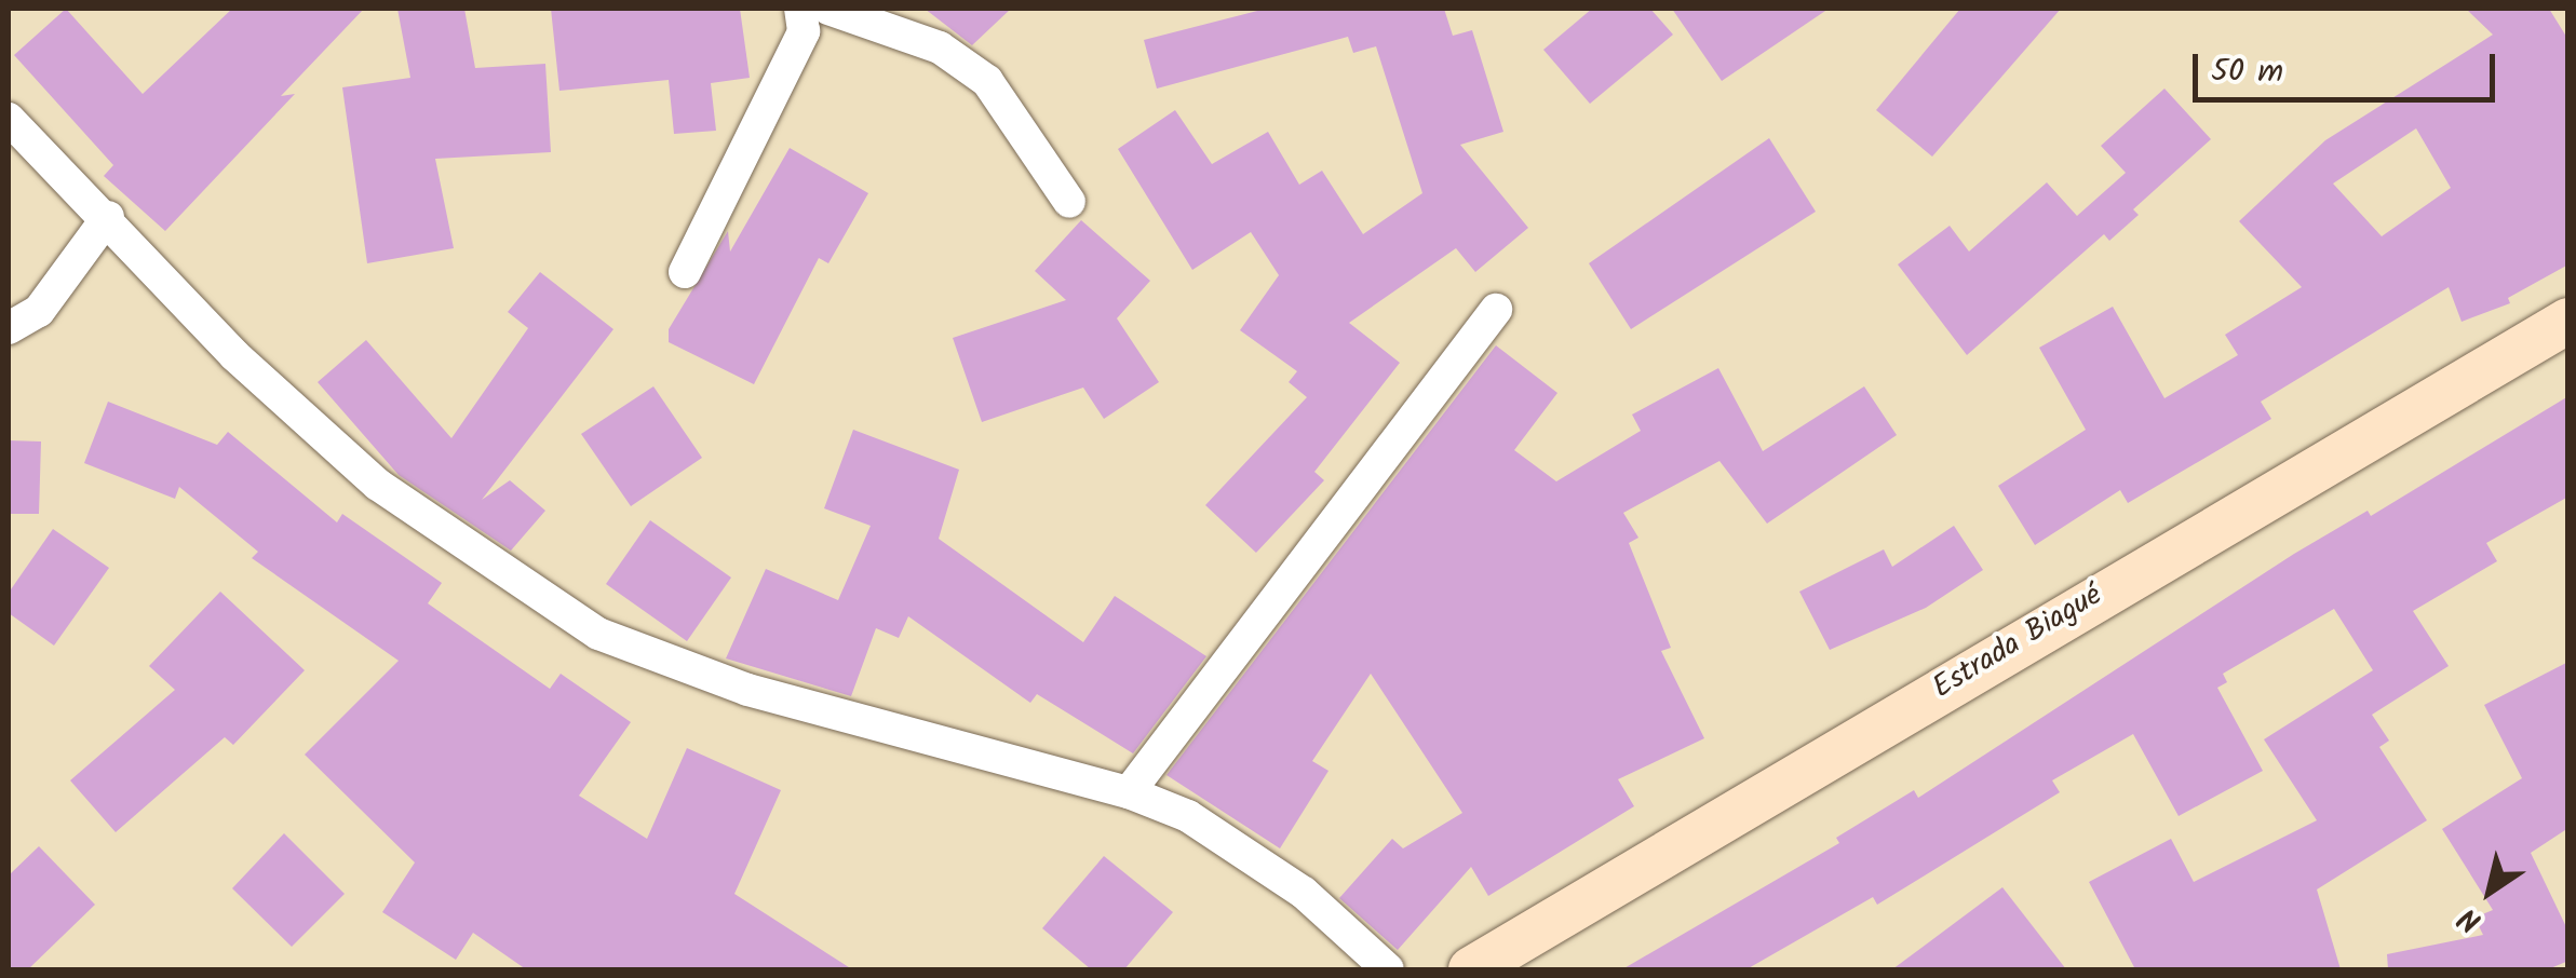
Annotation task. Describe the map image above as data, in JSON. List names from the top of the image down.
{
  "streets": {
    "main road": ["Estrada Biagué"]
  },
  "scale_bar": "50 m",
  "north": "bottom left"
}
